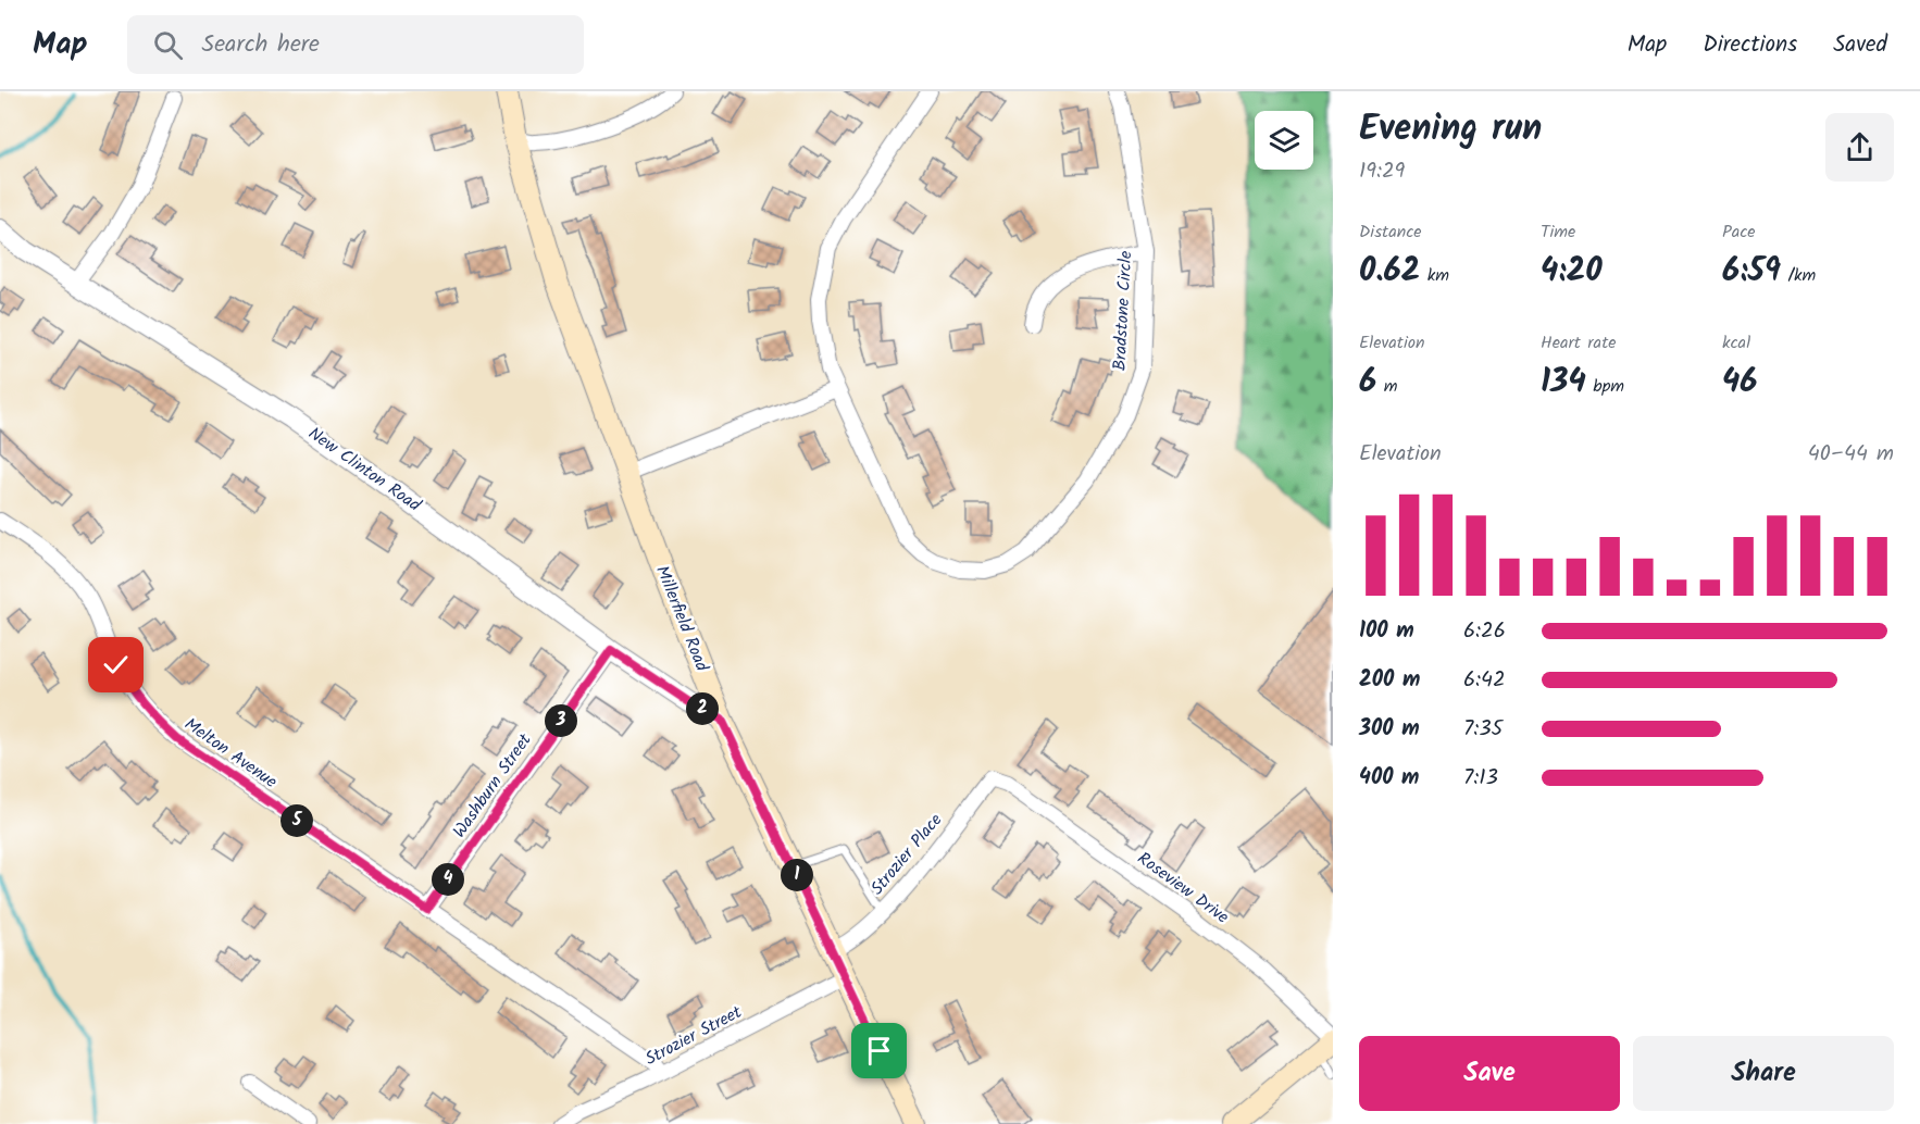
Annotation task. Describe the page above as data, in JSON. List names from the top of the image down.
{
  "streets": {
    "main road": ["Millerfield Road"],
    "street": [
      "Bradstone Circle",
      "New Clinton Road",
      "Melton Avenue",
      "Washburn Street",
      "Strozier Place",
      "Roseview Drive",
      "Strozier Street"
    ]
  },
  "crossings": [
    ["New Clinton Road", "Millerfield Road"],
    ["New Clinton Road", "Washburn Street"],
    ["Millerfield Road", "Strozier Place"],
    ["Millerfield Road", "Strozier Street"],
    ["Melton Avenue", "Washburn Street"],
    ["Melton Avenue", "Strozier Street"],
    ["Strozier Place", "Roseview Drive"]
  ],
  "page": {
    "header": "Map",
    "search": "Search here",
    "nav": ["Map", "Directions", "Saved"],
    "heading": ["Evening run", "19:29"],
    "stats": [
      ["Distance", "0.62 km"],
      ["Time", "4:20"],
      ["Pace", "6:59 /km"],
      ["Elevation", "6 m"],
      ["Heart rate", "134 bpm"],
      ["kcal", "46"]
    ],
    "chart": ["Elevation", "40–44 m"],
    "list": [
      {
        "name": "100 m",
        "note": "6:26"
      },
      {
        "name": "200 m",
        "note": "6:42"
      },
      {
        "name": "300 m",
        "note": "7:35"
      },
      {
        "name": "400 m",
        "note": "7:13"
      }
    ],
    "pins": [
      "2",
      "3",
      "5",
      "1",
      "4"
    ],
    "buttons": ["Save", "Share"]
  }
}
